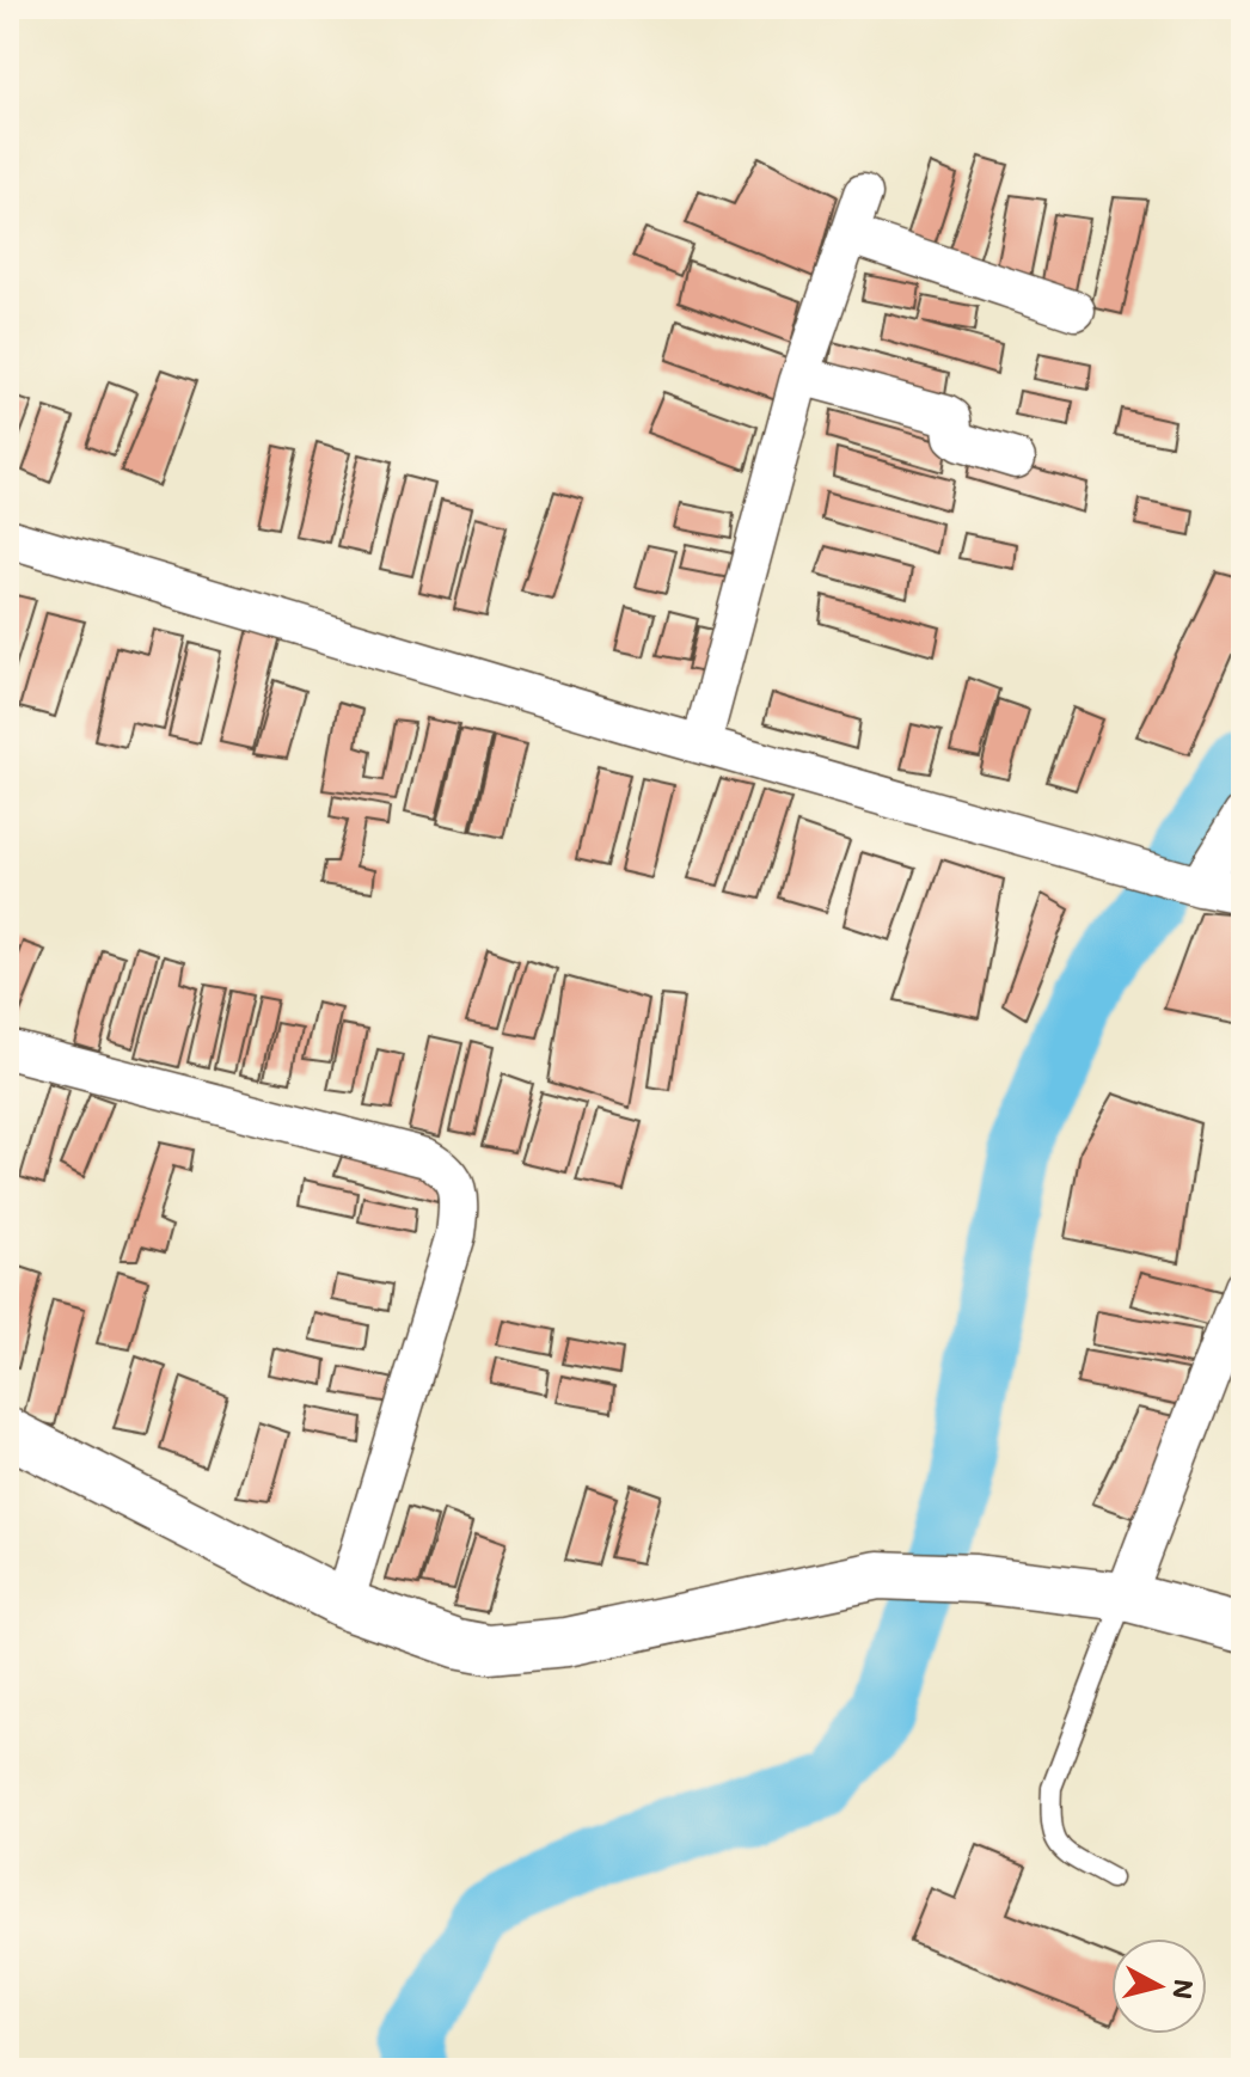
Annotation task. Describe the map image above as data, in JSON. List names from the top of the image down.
{
  "north": "right"
}
